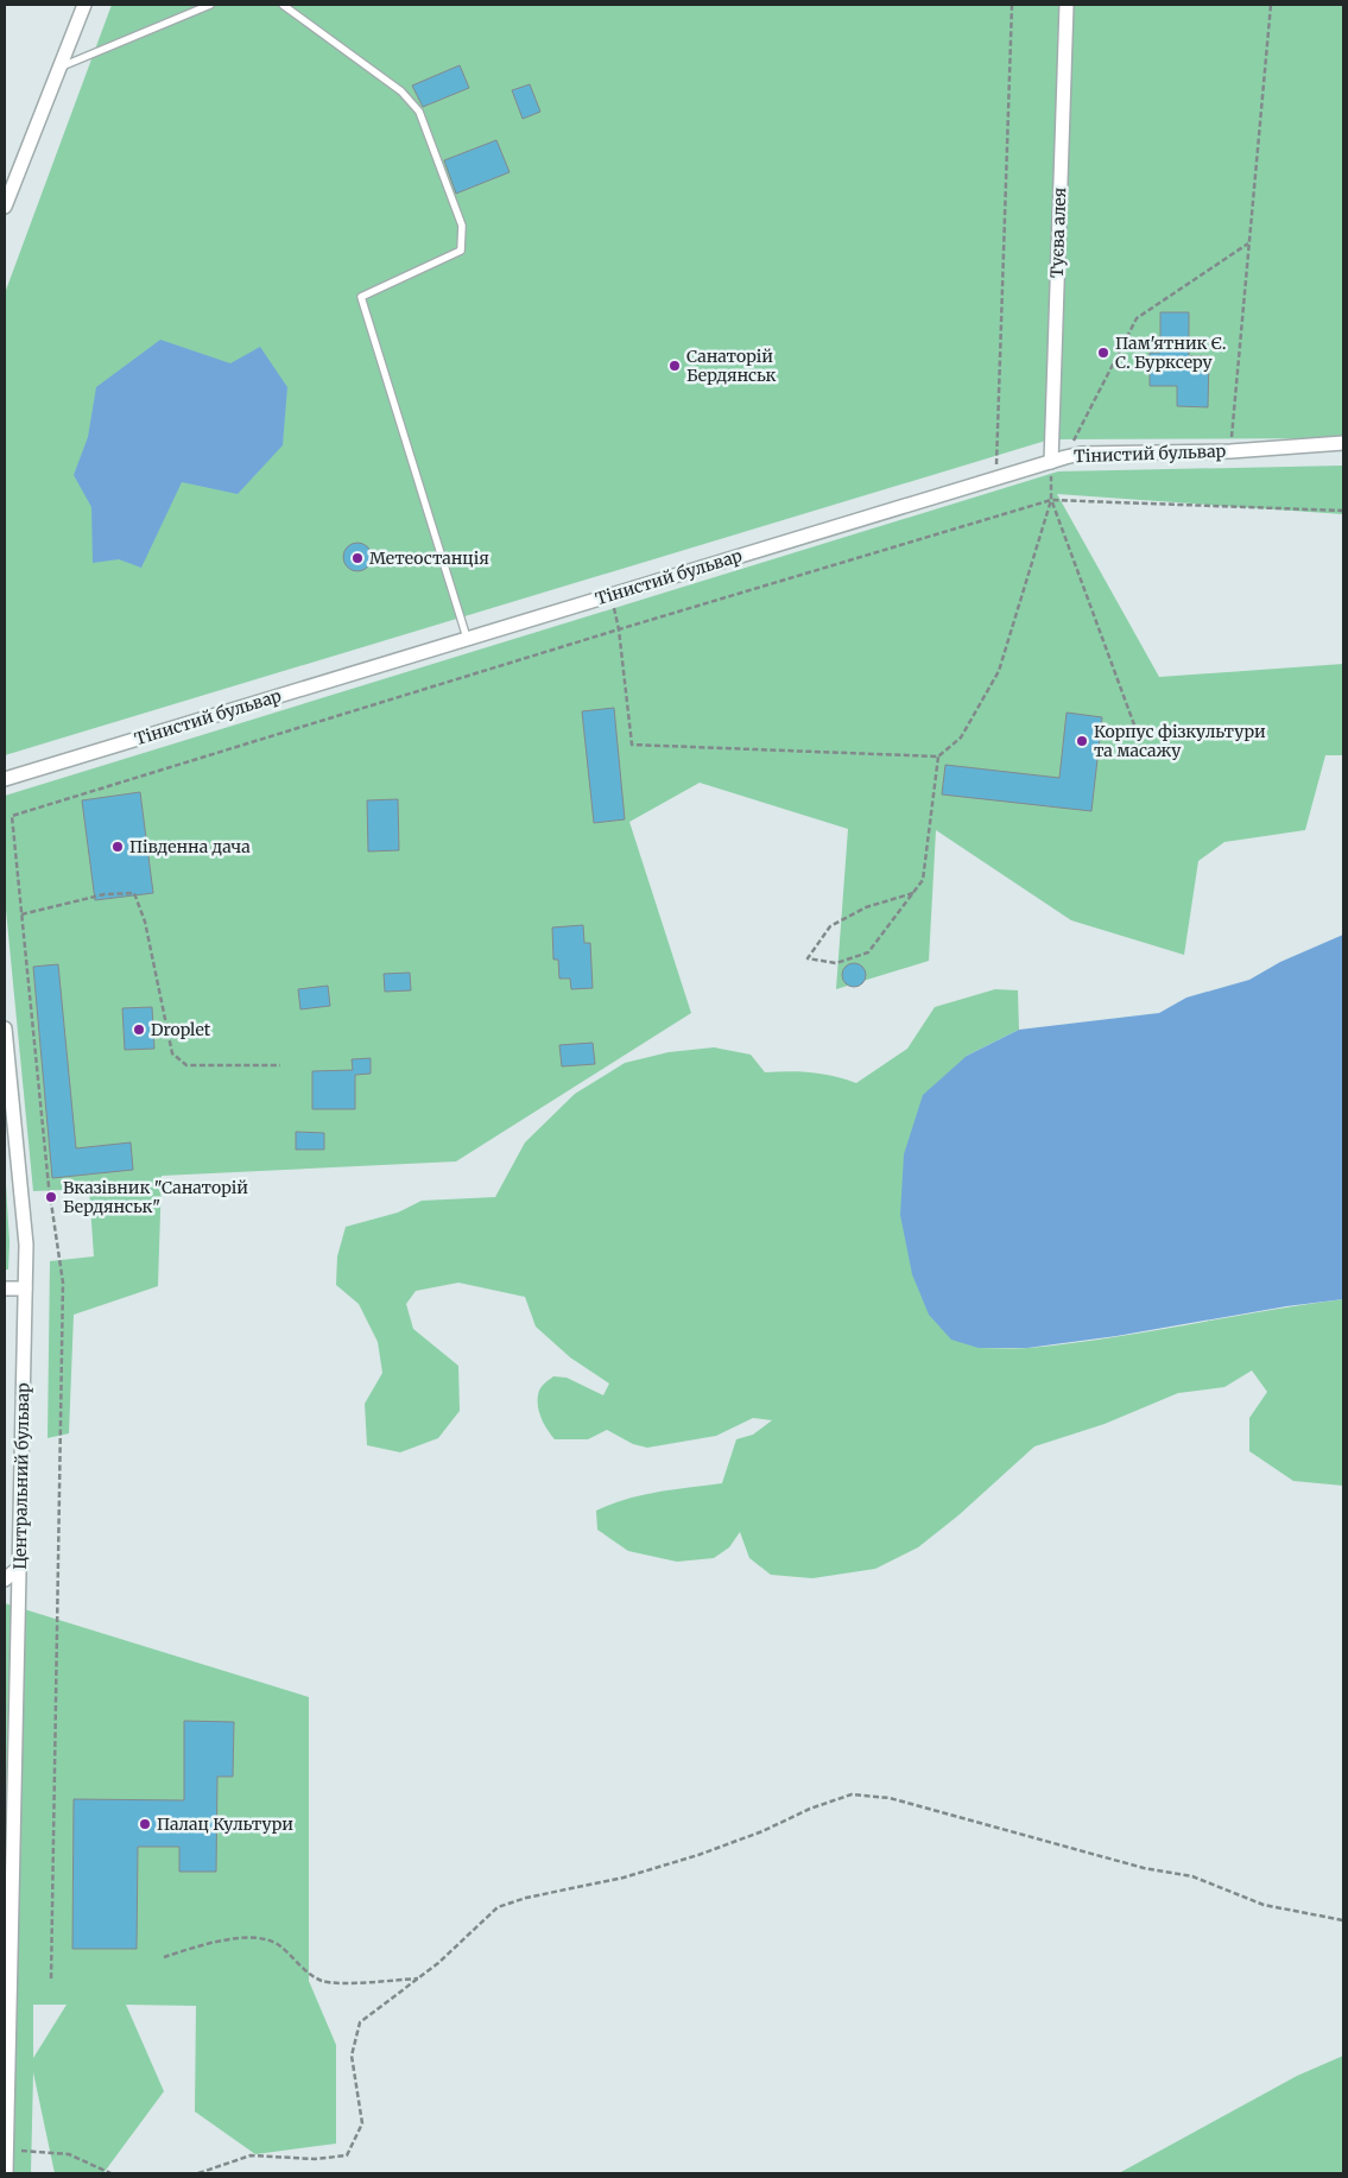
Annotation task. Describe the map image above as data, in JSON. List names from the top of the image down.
{
  "streets": {
    "street": ["Туєва алея", "Тінистий бульвар", "Центральний бульвар"]
  },
  "crossings": [
    ["Туєва алея", "Тінистий бульвар"]
  ],
  "places": [
    "Пам'ятник Є. С. Бурксеру",
    "Санаторій Бердянськ",
    "Метеостанція",
    "Корпус фізкультури та масажу",
    "Південна дача",
    "Droplet",
    "Вказівник \"Санаторій Бердянськ\"",
    "Палац Культури"
  ]
}
